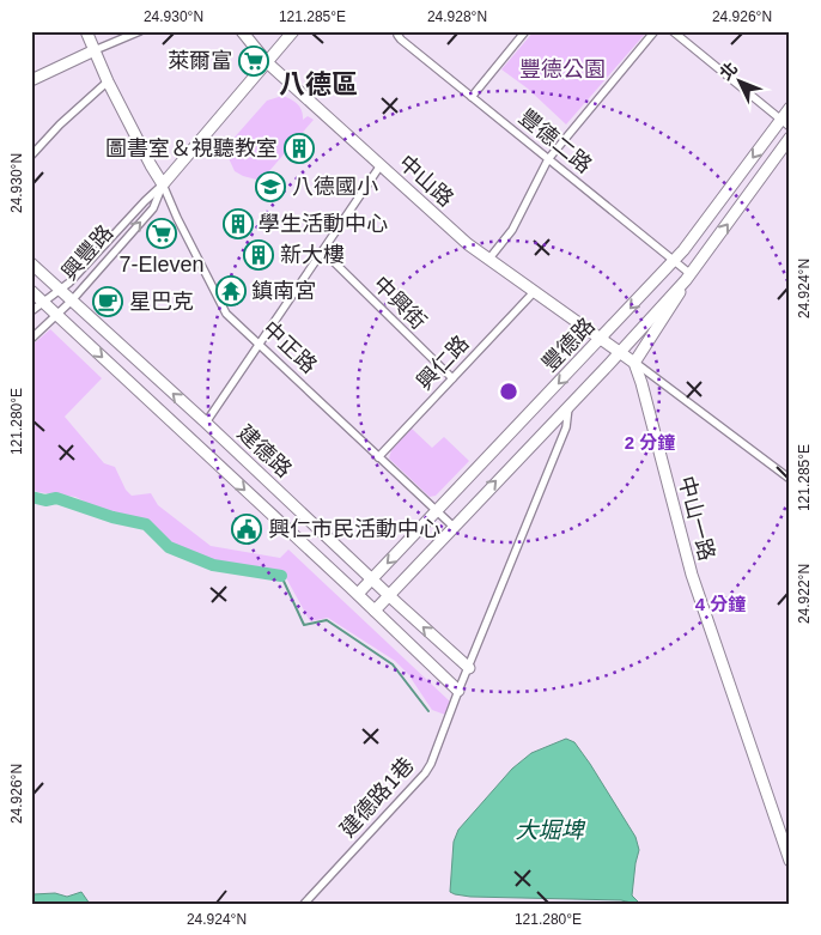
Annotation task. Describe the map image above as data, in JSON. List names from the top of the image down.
{
  "streets": {
    "main road": [
      "中山路",
      "興豐路",
      "豐德路",
      "中正路",
      "建德路",
      "中山一路"
    ],
    "street": [
      "豐德二路",
      "中興街",
      "興仁路",
      "建德路1巷"
    ]
  },
  "crossings": [
    ["豐德二路", "豐德路"],
    ["中山路", "興豐路"],
    ["中山路", "豐德路"],
    ["中山路", "興仁路"],
    ["興豐路", "中正路"],
    ["興豐路", "建德路"],
    ["中興街", "興仁路"],
    ["豐德路", "中正路"],
    ["豐德路", "建德路"],
    ["豐德路", "建德路1巷"],
    ["中正路", "興仁路"],
    ["建德路", "建德路1巷"]
  ],
  "districts": ["八德區"],
  "water": ["大堀埤"],
  "parks": ["豐德公園"],
  "places": {
    "supermarket": ["萊爾富", "7-Eleven"],
    "building": ["圖書室＆視聽教室", "學生活動中心", "新大樓"],
    "school or university": ["八德國小"],
    "temple": ["鎮南宮"],
    "cafe": ["星巴克"],
    "public building": ["興仁市民活動中心"]
  },
  "north": "top left",
  "coordinates": [
    "24.930°N",
    "121.285°E",
    "24.928°N",
    "24.926°N",
    "24.924°N",
    "121.280°E",
    "24.922°N"
  ],
  "rings": ["2 分鐘", "4 分鐘"]
}
